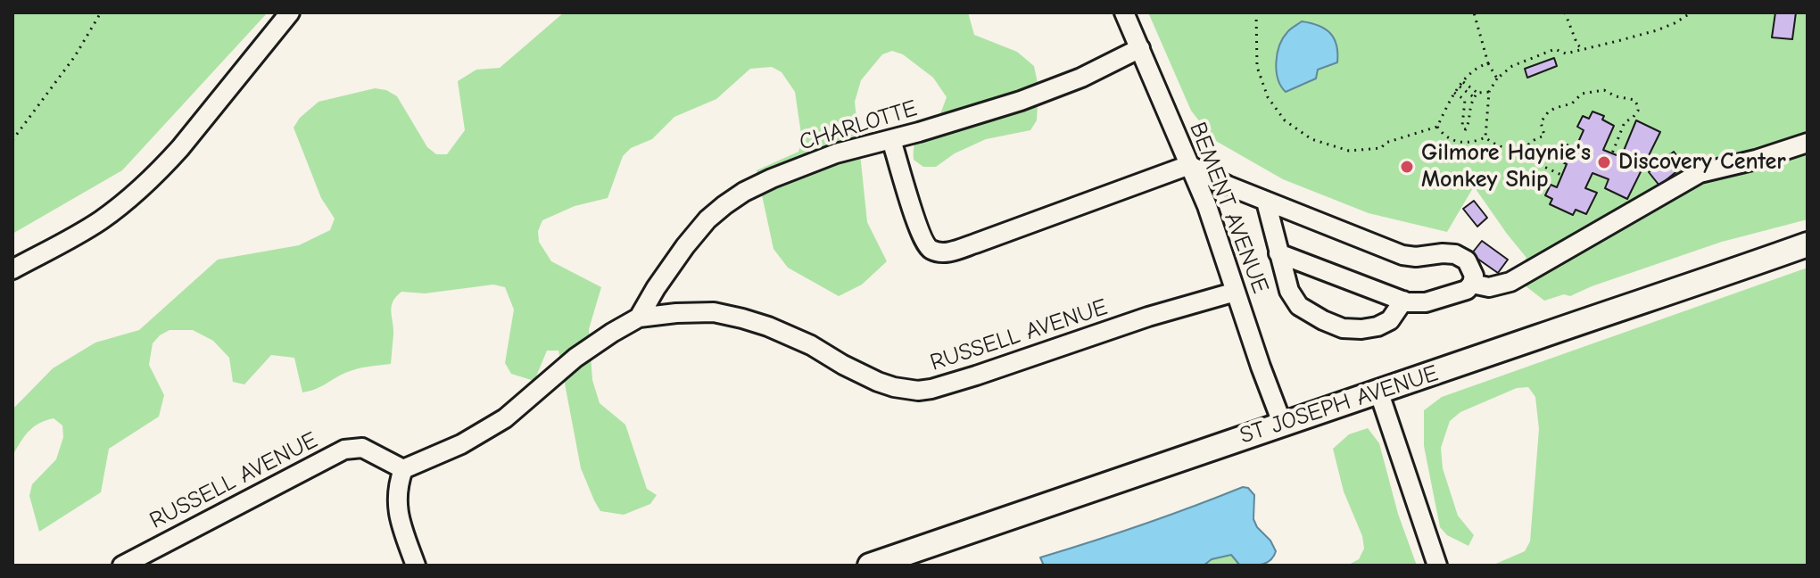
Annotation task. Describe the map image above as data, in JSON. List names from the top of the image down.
{
  "streets": {
    "main road": ["ST JOSEPH AVENUE"],
    "street": ["CHARLOTTE", "BEMENT AVENUE", "RUSSELL AVENUE"]
  },
  "crossings": [
    ["CHARLOTTE", "BEMENT AVENUE"],
    ["CHARLOTTE", "RUSSELL AVENUE"],
    ["BEMENT AVENUE", "RUSSELL AVENUE"],
    ["BEMENT AVENUE", "ST JOSEPH AVENUE"]
  ],
  "places": ["Discovery Center", "Gilmore Haynie's Monkey Ship"]
}
